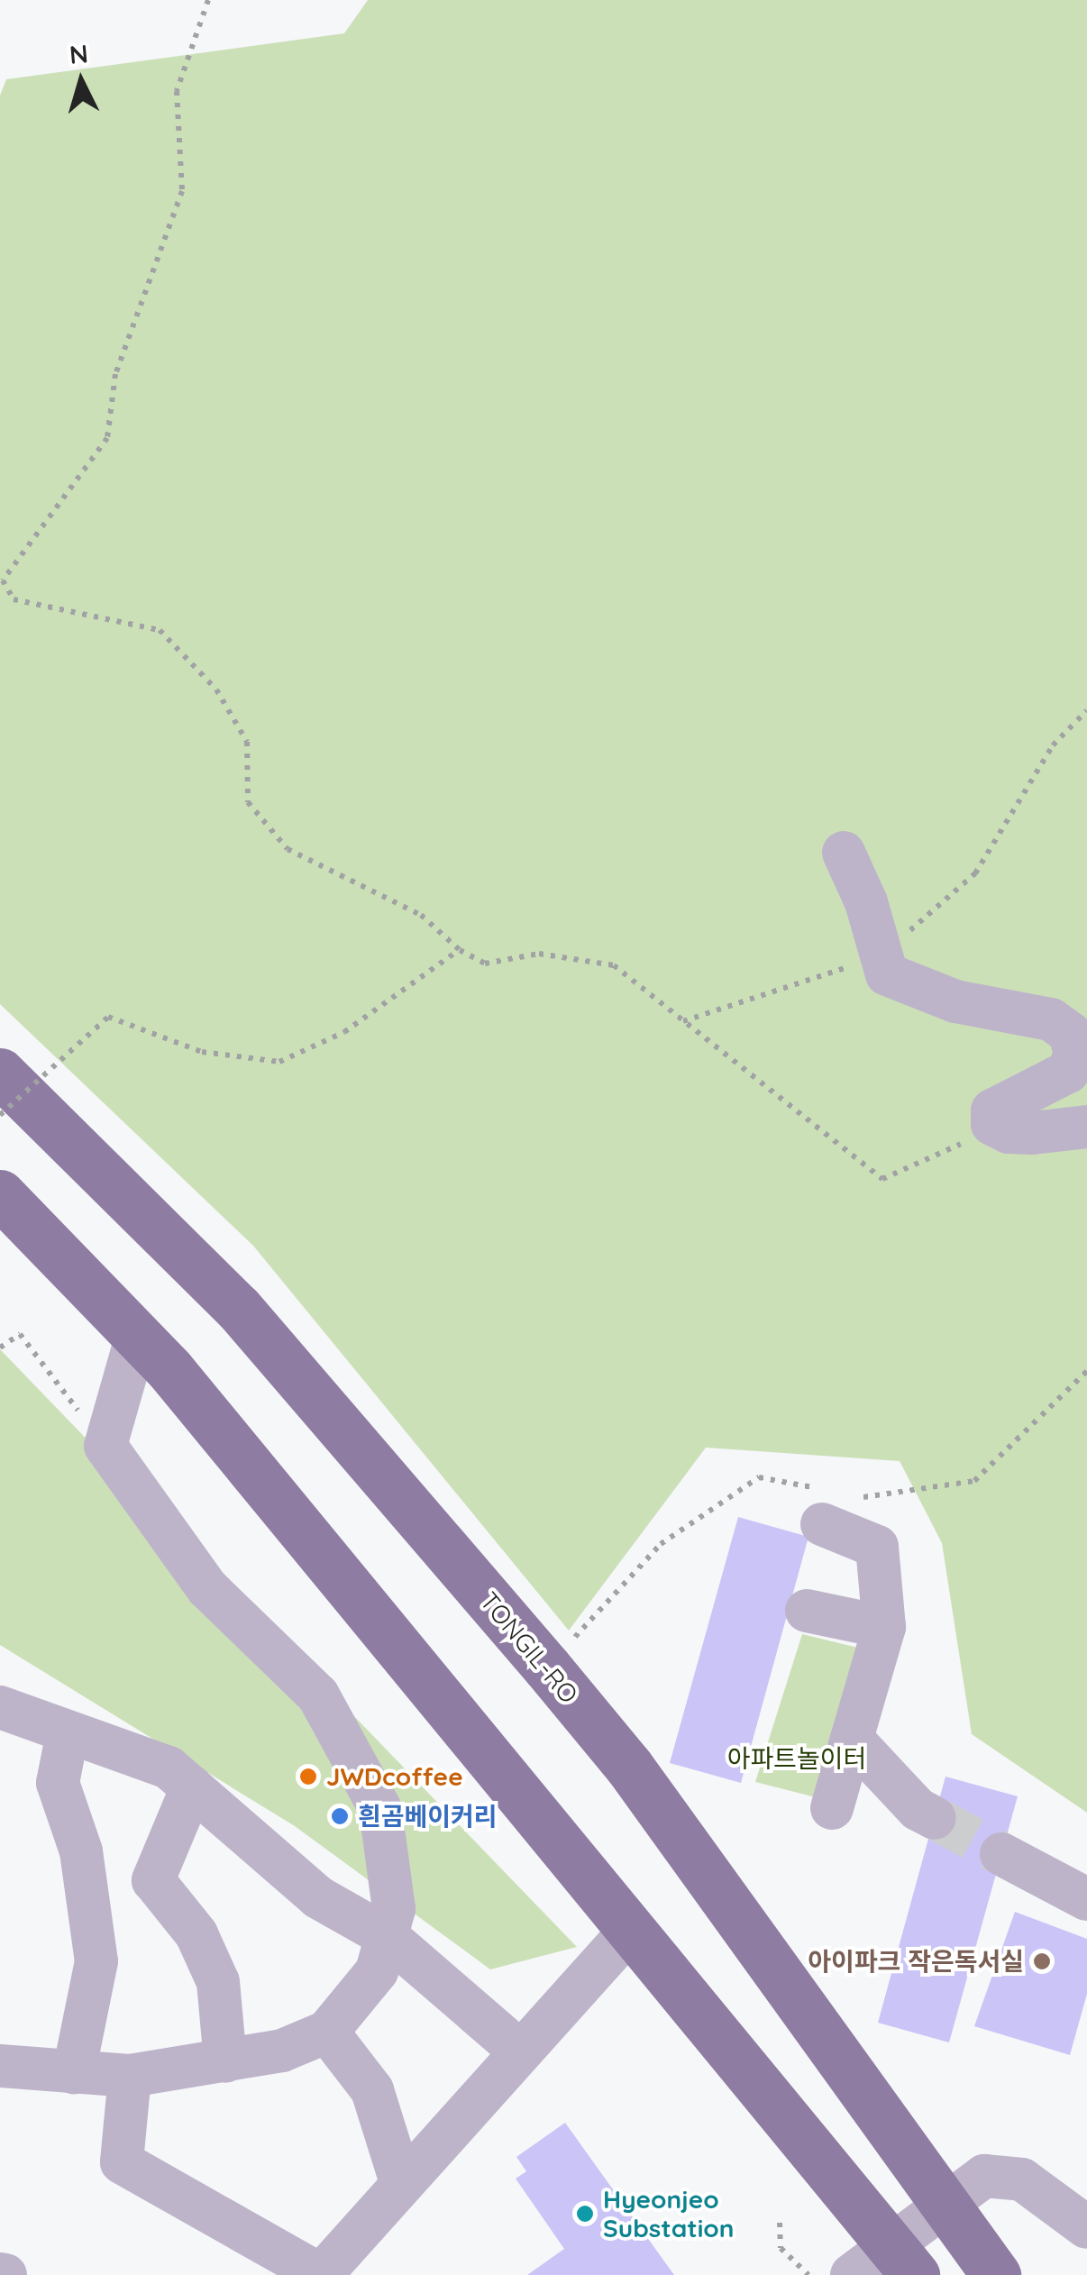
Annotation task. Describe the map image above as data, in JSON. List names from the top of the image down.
{
  "streets": {
    "main road": ["TONGIL-RO"]
  },
  "parks": ["아파트놀이터"],
  "places": [
    "JWDcoffee",
    "흰곰베이커리",
    "아이파크 작은독서실",
    "Hyeonjeo Substation"
  ],
  "north": "top"
}
